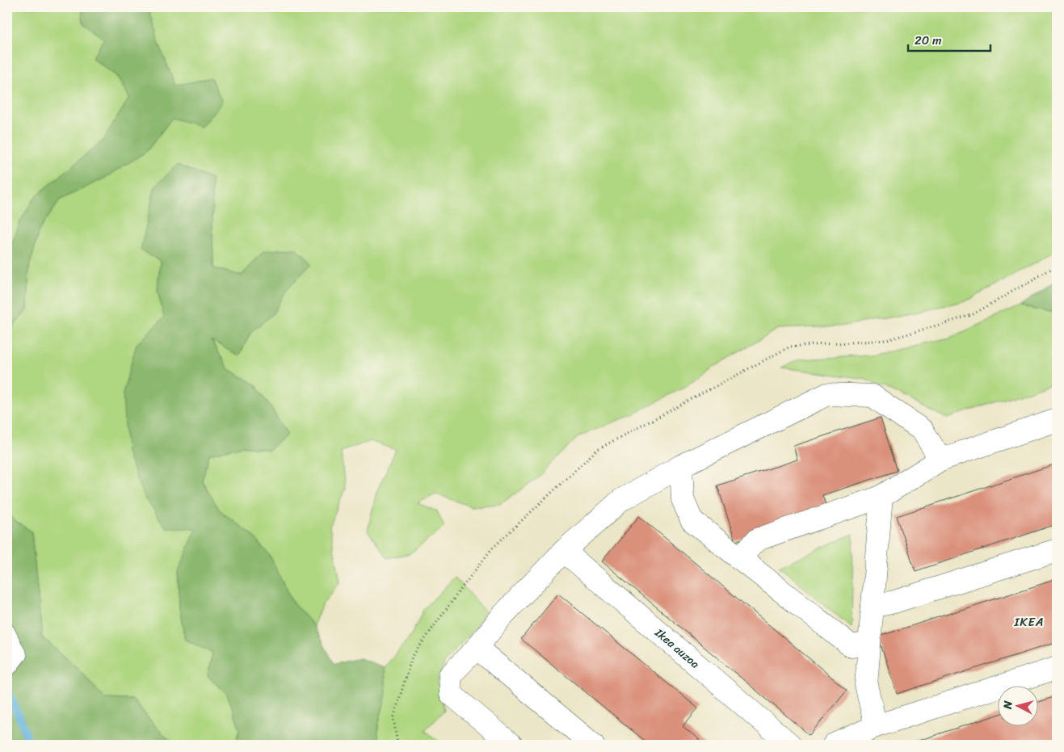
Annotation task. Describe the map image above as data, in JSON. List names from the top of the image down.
{
  "streets": {
    "street": ["Ikea auzoa"]
  },
  "districts": ["IKEA"],
  "scale_bar": "20 m",
  "north": "left"
}
